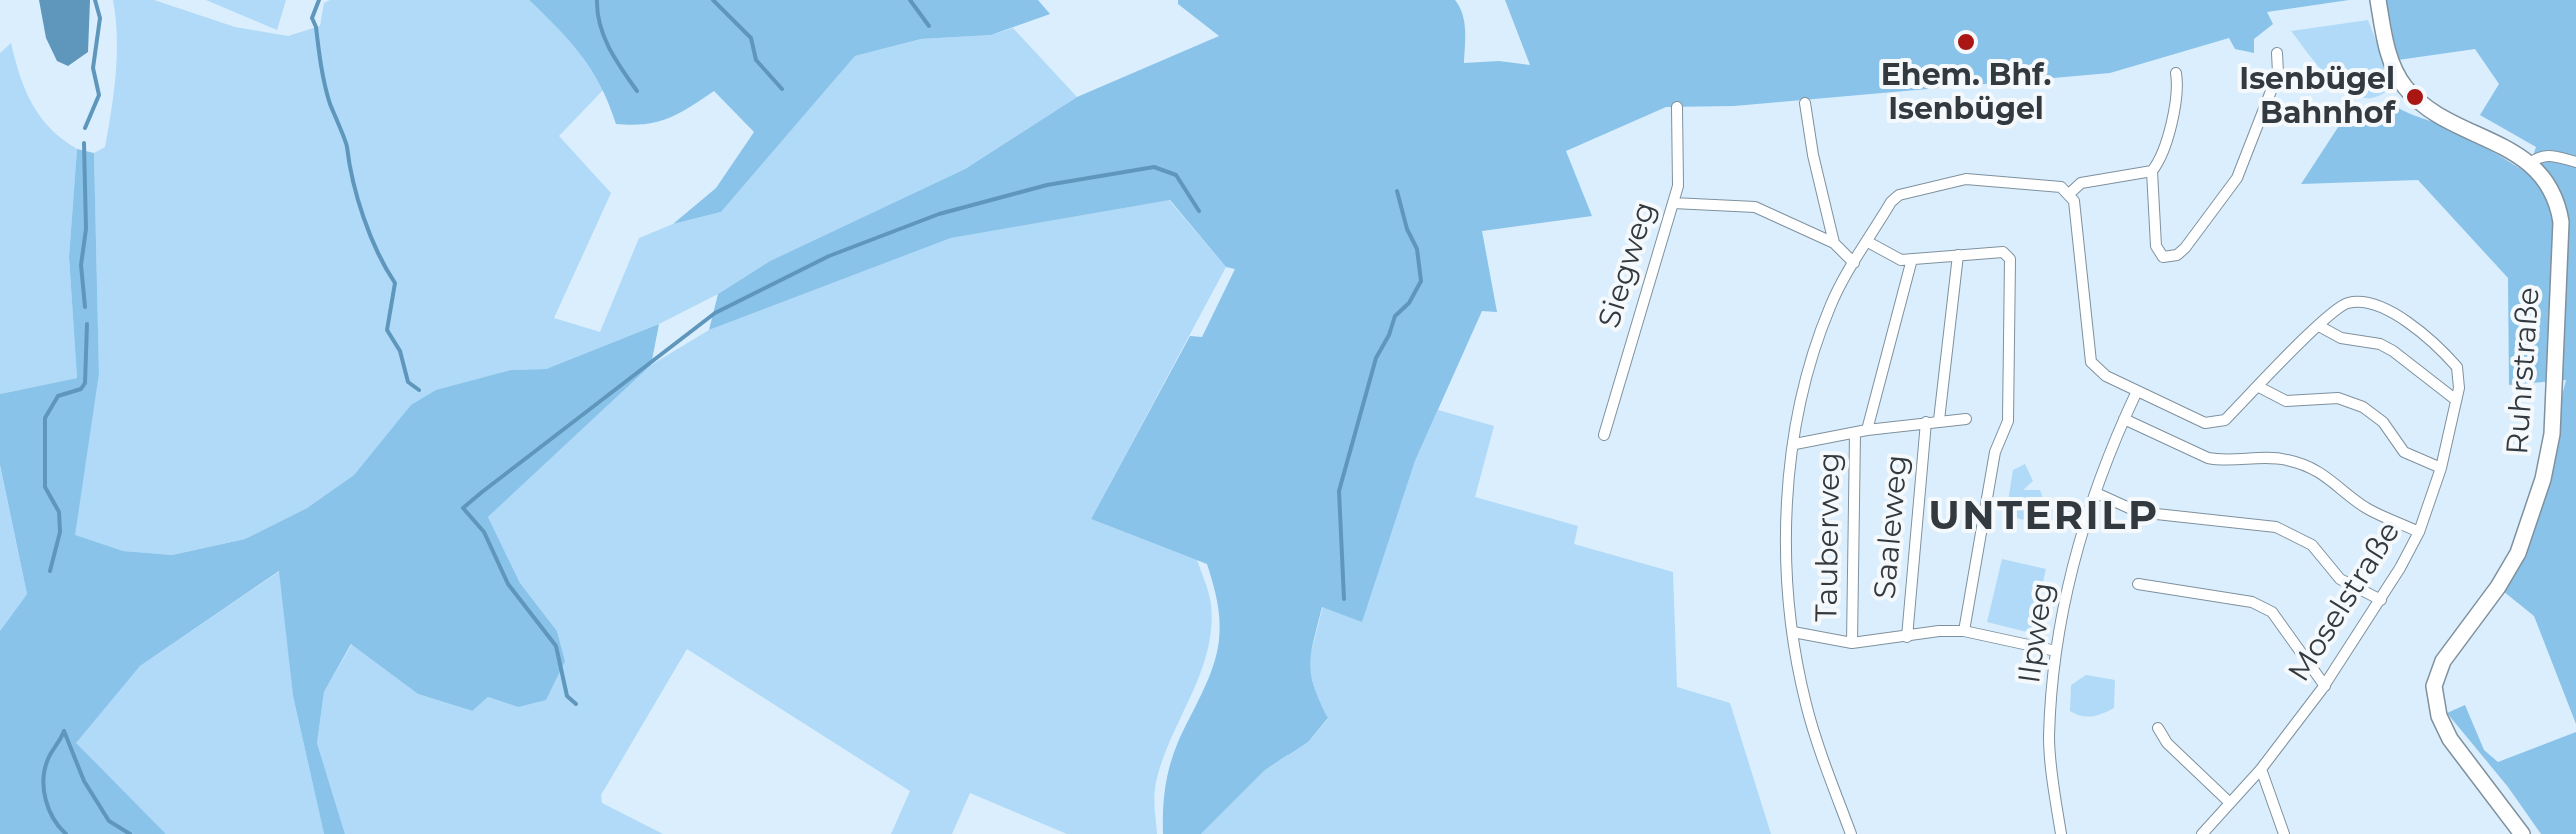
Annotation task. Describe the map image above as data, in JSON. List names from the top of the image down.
{
  "streets": {
    "main road": ["Ruhrstraße"],
    "street": [
      "Siegweg",
      "Saaleweg",
      "Tauberweg",
      "Moselstraße",
      "Ilpweg"
    ]
  },
  "crossings": [
    ["Moselstraße", "Ilpweg"]
  ],
  "districts": ["UNTERILP"],
  "places": ["Ehem. Bhf. Isenbügel", "Isenbügel Bahnhof"]
}
